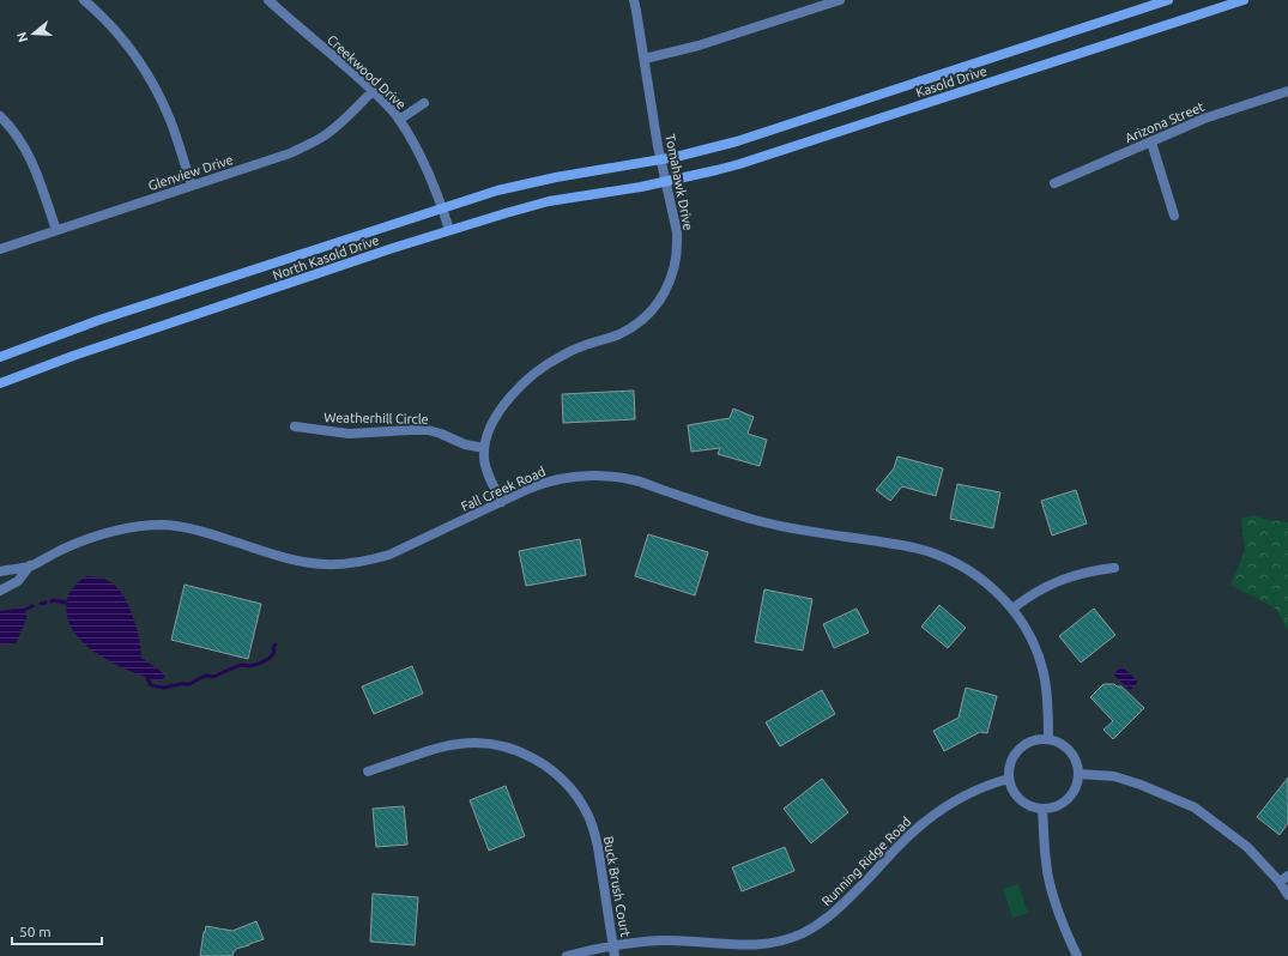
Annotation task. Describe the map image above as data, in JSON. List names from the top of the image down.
{
  "streets": {
    "main road": ["Kasold Drive", "North Kasold Drive"],
    "street": [
      "Creekwood Drive",
      "Arizona Street",
      "Glenview Drive",
      "Tomahawk Drive",
      "Weatherhill Circle",
      "Fall Creek Road",
      "Running Ridge Road",
      "Buck Brush Court"
    ]
  },
  "crossings": [
    ["Creekwood Drive", "Glenview Drive"],
    ["Creekwood Drive", "North Kasold Drive"],
    ["Kasold Drive", "Tomahawk Drive"],
    ["Kasold Drive", "North Kasold Drive"],
    ["Tomahawk Drive", "North Kasold Drive"],
    ["Tomahawk Drive", "Weatherhill Circle"],
    ["Tomahawk Drive", "Fall Creek Road"],
    ["Fall Creek Road", "Running Ridge Road"],
    ["Running Ridge Road", "Buck Brush Court"]
  ],
  "scale_bar": "50 m",
  "north": "left"
}
